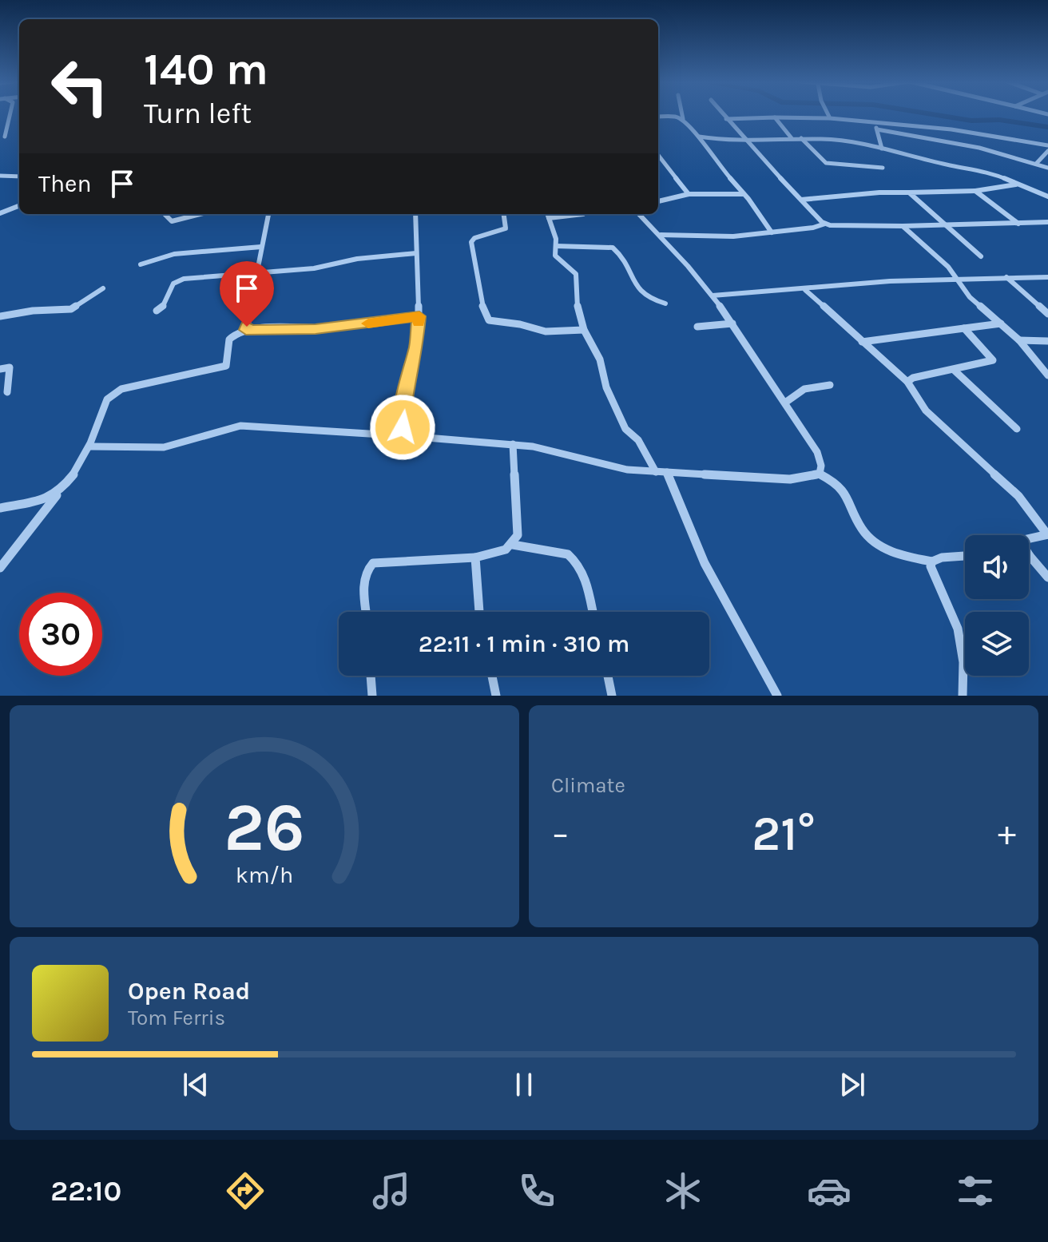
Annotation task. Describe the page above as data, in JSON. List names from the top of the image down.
{
  "page": {
    "turn": ["140 m", "Turn left"],
    "then": "Then",
    "limit": "30",
    "trip": "22:11 · 1 min · 310 m",
    "tile": "Climate",
    "heat": ["−", "21°", "+"],
    "song": ["Open Road", "Tom Ferris"],
    "tabs": "22:10",
    "gauge": ["26", "km/h"]
  }
}
